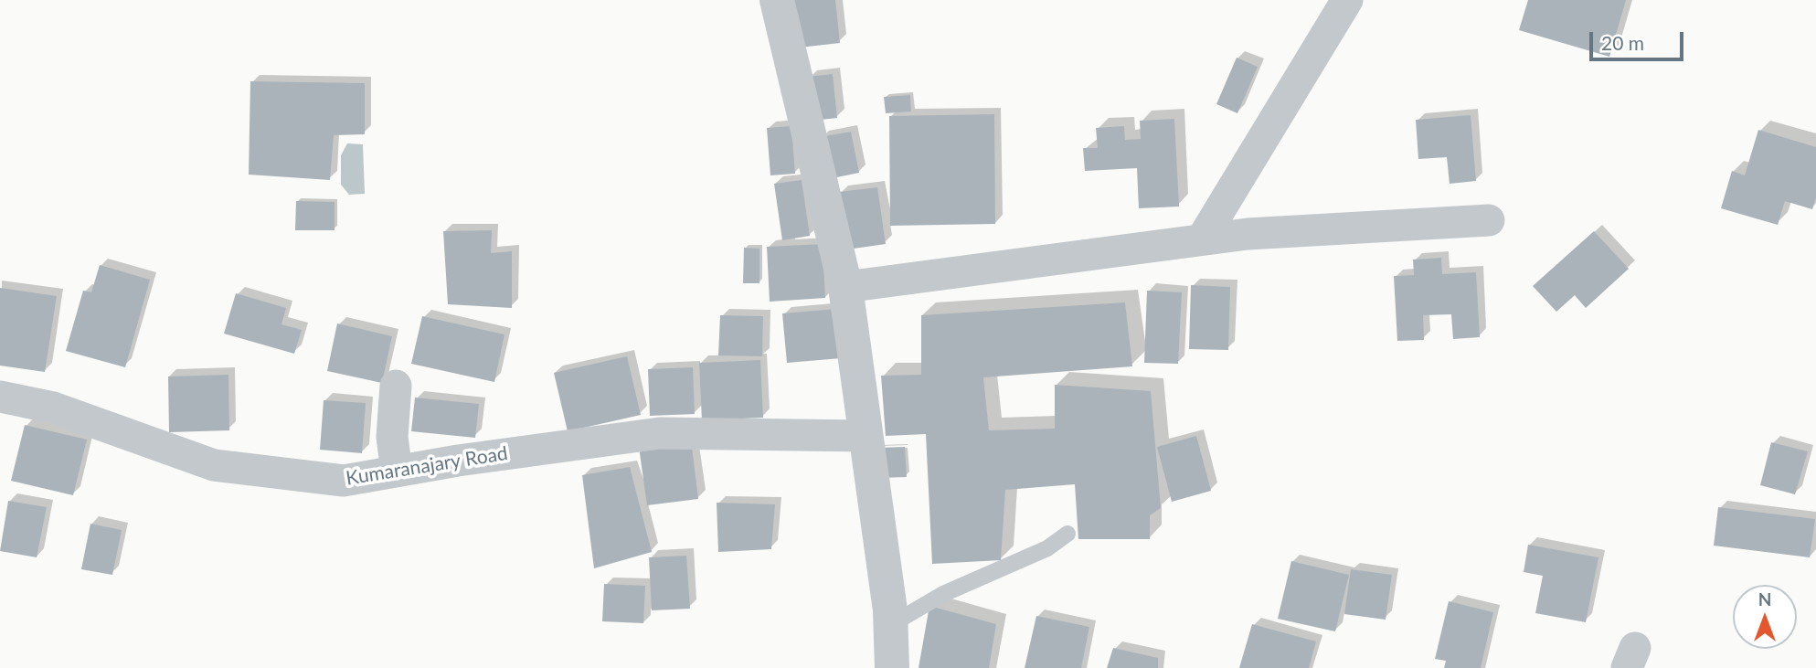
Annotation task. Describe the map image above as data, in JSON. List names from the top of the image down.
{
  "streets": {
    "street": ["Kumaranajary Road"]
  },
  "scale_bar": "20 m",
  "north": "top"
}
